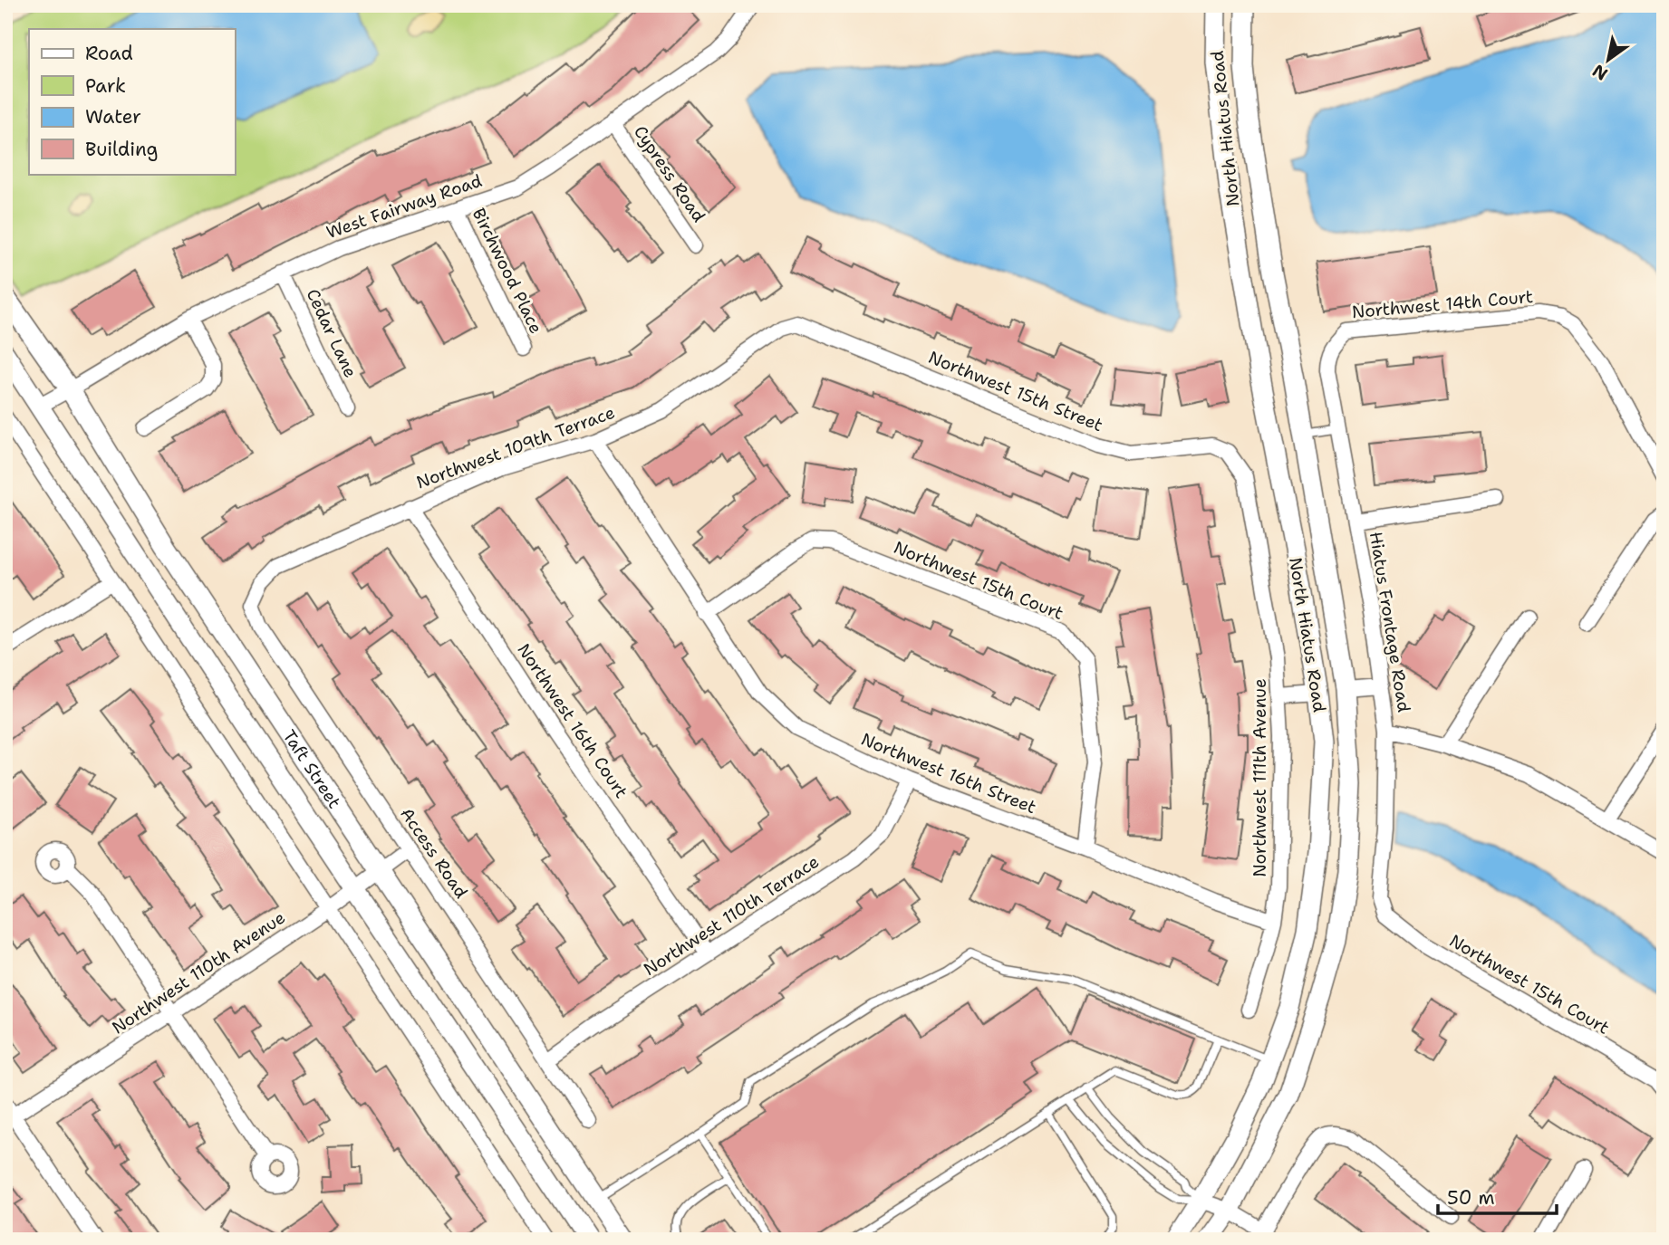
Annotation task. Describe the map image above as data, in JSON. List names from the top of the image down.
{
  "streets": {
    "main road": ["North Hiatus Road", "Taft Street"],
    "street": [
      "Cypress Road",
      "West Fairway Road",
      "Birchwood Place",
      "Northwest 14th Court",
      "Cedar Lane",
      "Northwest 15th Street",
      "Northwest 109th Terrace",
      "Northwest 15th Court",
      "Hiatus Frontage Road",
      "Northwest 16th Court",
      "Northwest 16th Street",
      "Northwest 111th Avenue",
      "Access Road",
      "Northwest 110th Terrace",
      "Northwest 110th Avenue"
    ]
  },
  "crossings": [
    ["Cypress Road", "West Fairway Road"],
    ["West Fairway Road", "Birchwood Place"],
    ["West Fairway Road", "Cedar Lane"],
    ["West Fairway Road", "Taft Street"],
    ["Northwest 14th Court", "Hiatus Frontage Road"],
    ["Northwest 15th Street", "Northwest 109th Terrace"],
    ["Northwest 15th Street", "Northwest 111th Avenue"],
    ["Northwest 109th Terrace", "Northwest 16th Court"],
    ["Northwest 109th Terrace", "Northwest 16th Street"],
    ["Northwest 109th Terrace", "Access Road"],
    ["Northwest 15th Court", "Hiatus Frontage Road"],
    ["Northwest 15th Court", "Northwest 16th Street"],
    ["Northwest 16th Court", "Northwest 110th Terrace"],
    ["Taft Street", "Northwest 110th Avenue"],
    ["Northwest 16th Street", "Northwest 111th Avenue"],
    ["Northwest 16th Street", "Northwest 110th Terrace"],
    ["Access Road", "Northwest 110th Terrace"],
    ["Access Road", "Northwest 110th Avenue"]
  ],
  "legend": [
    "Road",
    "Park",
    "Water",
    "Building"
  ],
  "scale_bar": "50 m",
  "north": "bottom left"
}
